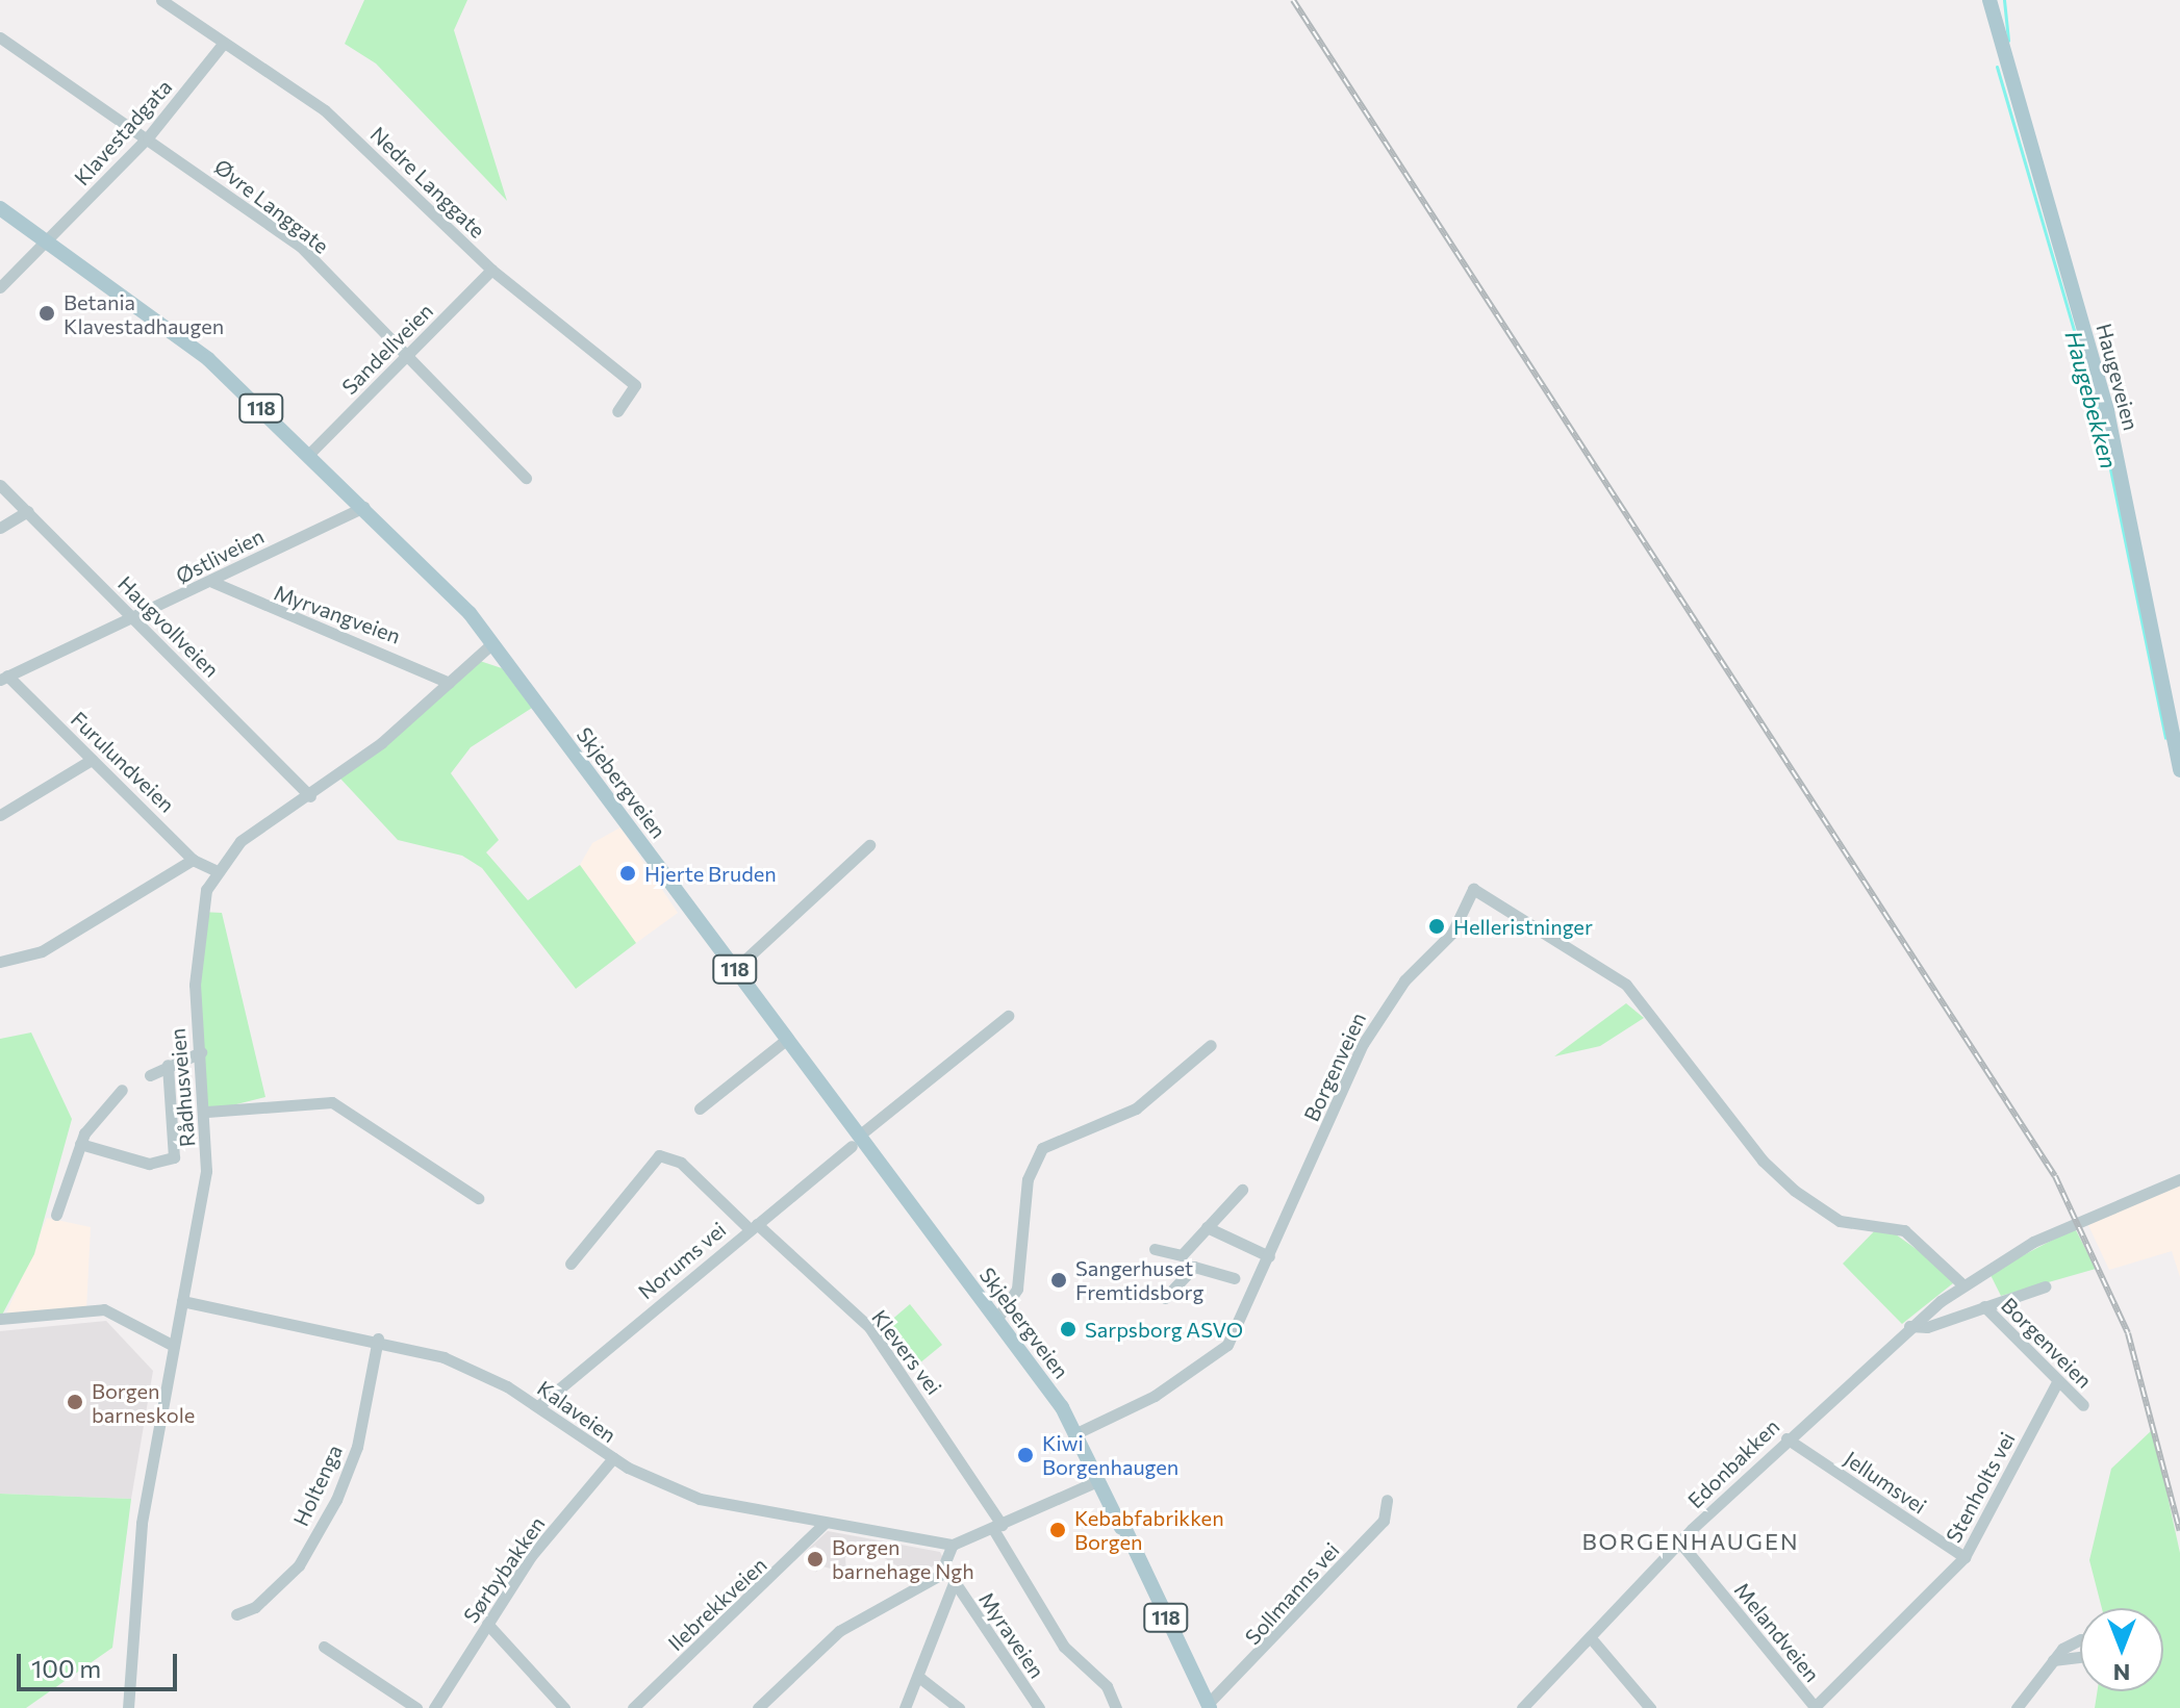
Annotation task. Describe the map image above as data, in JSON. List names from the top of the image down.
{
  "streets": {
    "main road": ["Haugeveien", "118", "Skjebergveien"],
    "street": [
      "Klavestadgata",
      "Nedre Langgate",
      "Øvre Langgate",
      "Sandellveien",
      "Østliveien",
      "Myrvangveien",
      "Haugvollveien",
      "Furulundveien",
      "Borgenveien",
      "Rådhusveien",
      "Norums vei",
      "Klevers vei",
      "Kalaveien",
      "Edonbakken",
      "Jellumsvei",
      "Holtenga",
      "Stenholts vei",
      "Sørbybakken",
      "Sollmanns vei",
      "Ilebrekkveien",
      "Melandveien",
      "Myraveien"
    ]
  },
  "crossings": [
    ["Klavestadgata", "Nedre Langgate"],
    ["Klavestadgata", "Øvre Langgate"],
    ["Klavestadgata", "Skjebergveien"],
    ["Nedre Langgate", "Sandellveien"],
    ["Øvre Langgate", "Sandellveien"],
    ["Sandellveien", "Skjebergveien"],
    ["Østliveien", "Myrvangveien"],
    ["Østliveien", "Haugvollveien"],
    ["Østliveien", "Furulundveien"],
    ["Østliveien", "Skjebergveien"],
    ["Furulundveien", "Rådhusveien"],
    ["Skjebergveien", "Borgenveien"],
    ["Skjebergveien", "Norums vei"],
    ["Skjebergveien", "Sollmanns vei"],
    ["Borgenveien", "Edonbakken"],
    ["Borgenveien", "Stenholts vei"],
    ["Rådhusveien", "Kalaveien"],
    ["Norums vei", "Klevers vei"],
    ["Norums vei", "Kalaveien"],
    ["Kalaveien", "Holtenga"],
    ["Kalaveien", "Sørbybakken"],
    ["Kalaveien", "Ilebrekkveien"],
    ["Edonbakken", "Jellumsvei"],
    ["Edonbakken", "Melandveien"],
    ["Jellumsvei", "Stenholts vei"],
    ["Stenholts vei", "Melandveien"]
  ],
  "districts": ["BORGENHAUGEN"],
  "water": ["Haugebekken"],
  "places": [
    "Betania Klavestadhaugen",
    "Hjerte Bruden",
    "Helleristninger",
    "Sangerhuset Fremtidsborg",
    "Sarpsborg ASVO",
    "Borgen barneskole",
    "Kiwi Borgenhaugen",
    "Kebabfabrikken Borgen",
    "Borgen barnehage Ngh"
  ],
  "scale_bar": "100 m",
  "north": "bottom"
}
